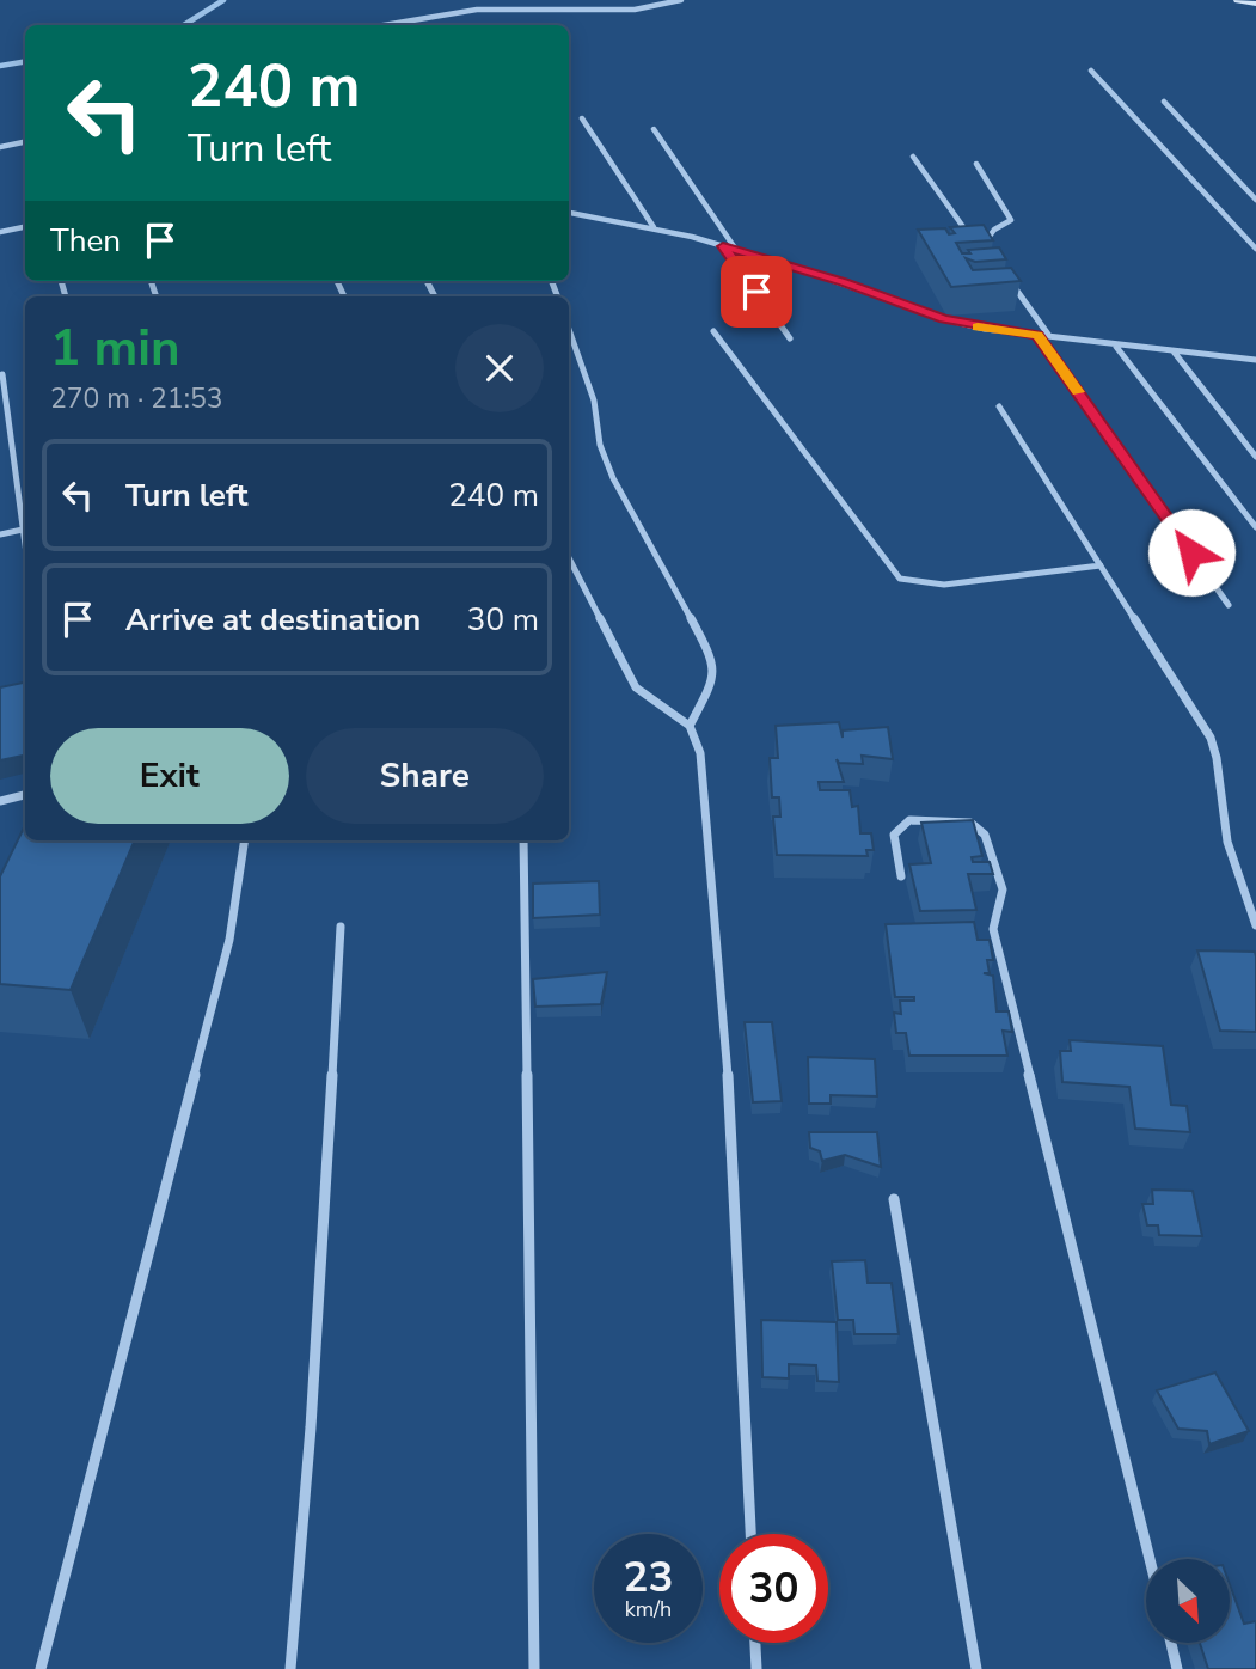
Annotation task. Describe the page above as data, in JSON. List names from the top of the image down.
{
  "north": "bottom right",
  "page": {
    "turn": ["240 m", "Turn left"],
    "then": "Then",
    "heading": ["1 min", "270 m · 21:53"],
    "list": [
      {
        "name": "Turn left",
        "value": "240 m"
      },
      {
        "name": "Arrive at destination",
        "value": "30 m"
      }
    ],
    "buttons": ["Exit", "Share"],
    "speed": "23 km/h",
    "limit": "30"
  }
}
